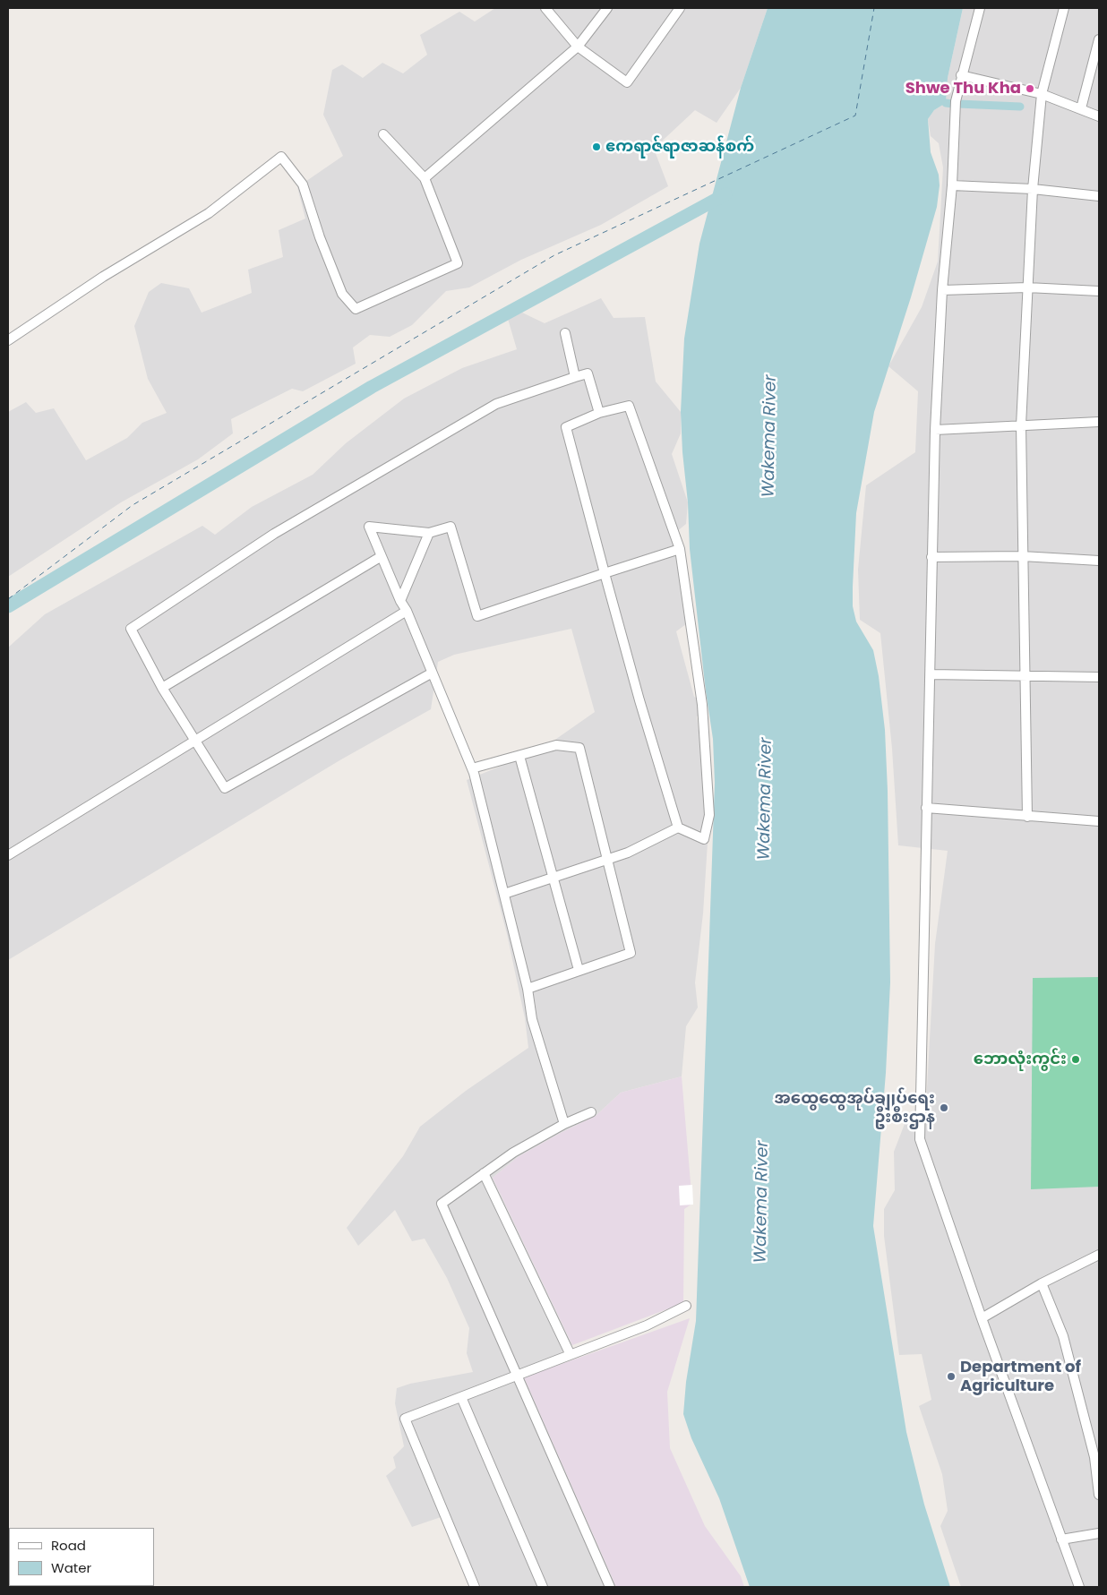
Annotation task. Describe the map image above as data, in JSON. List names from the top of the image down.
{
  "water": ["Wakema River"],
  "places": [
    "Shwe Thu Kha",
    "ဧကရာဇ်ရာဇာဆန်စက်",
    "ဘောလုံးကွင်း",
    "အထွေထွေအုပ်ချုပ်ရေး ဦးစီးဌာန",
    "Department of Agriculture"
  ],
  "legend": ["Road", "Water"]
}
